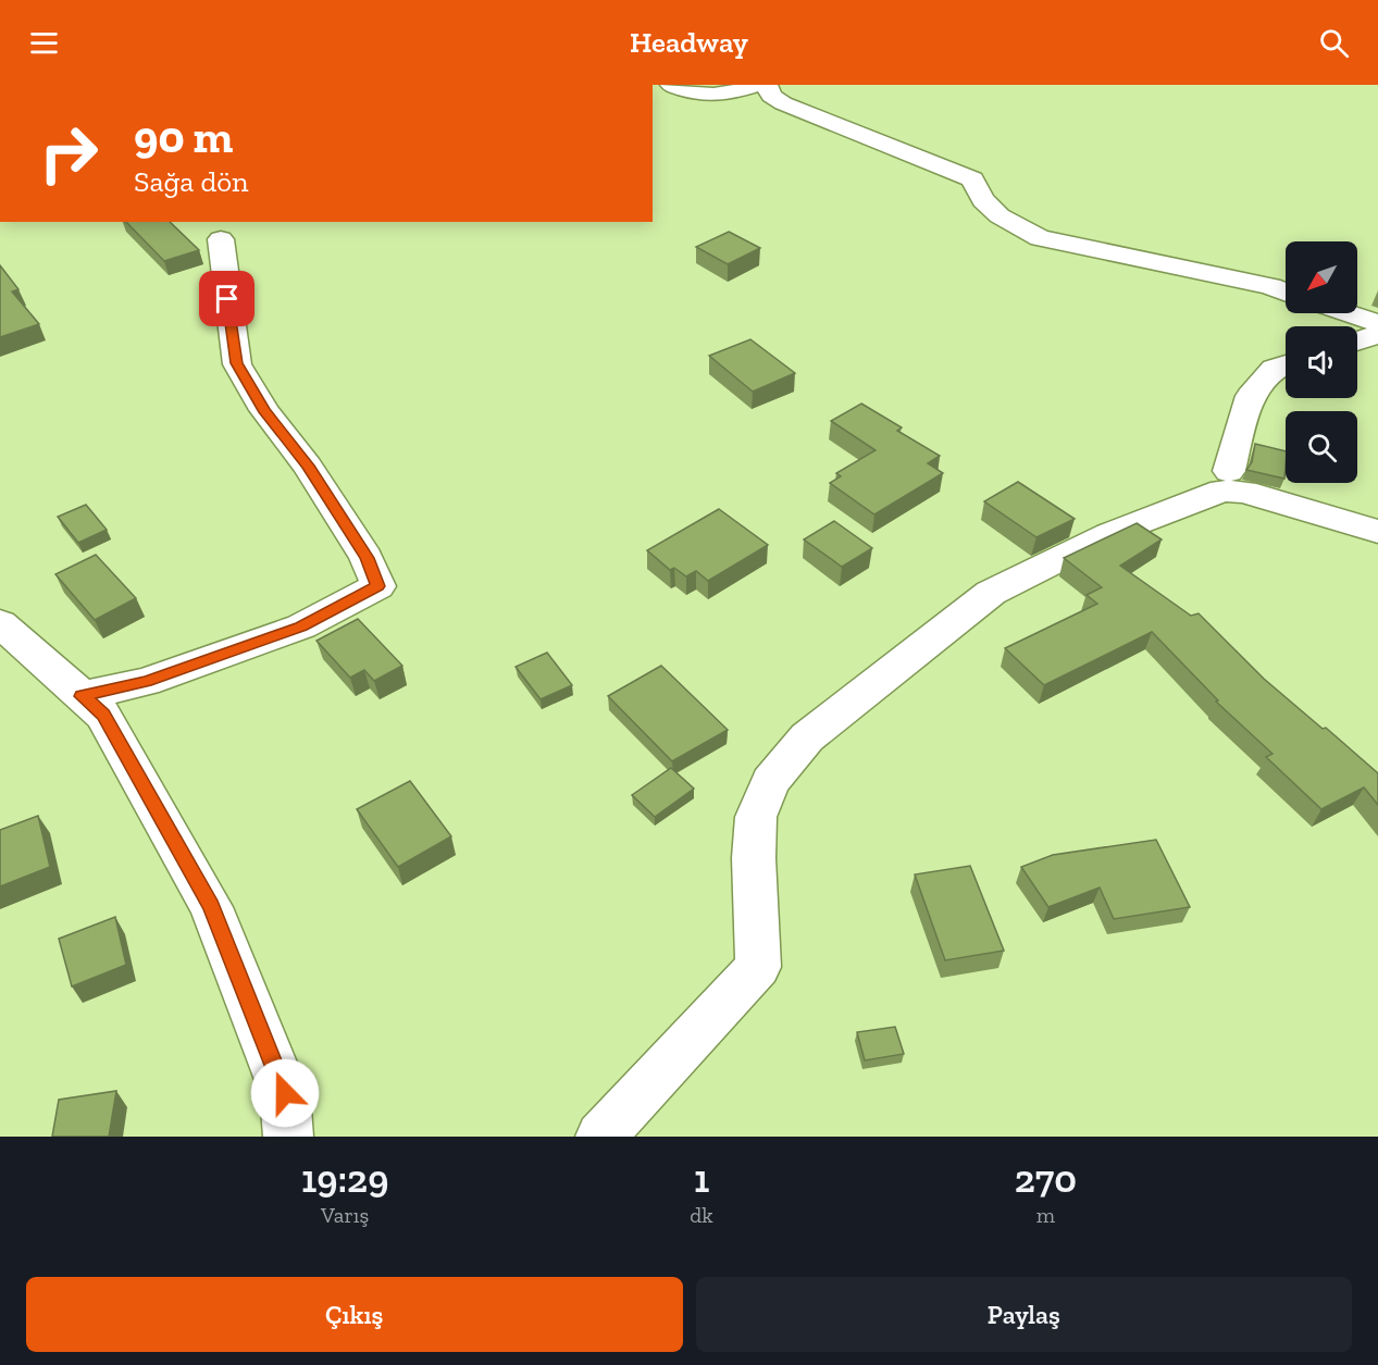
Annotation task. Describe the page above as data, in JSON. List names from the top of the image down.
{
  "north": "bottom left",
  "page": {
    "header": "Headway",
    "turn": ["90 m", "Sağa dön"],
    "eta": [
      "19:29",
      "Varış",
      "1",
      "dk",
      "270",
      "m"
    ],
    "buttons": ["Çıkış", "Paylaş"]
  }
}
